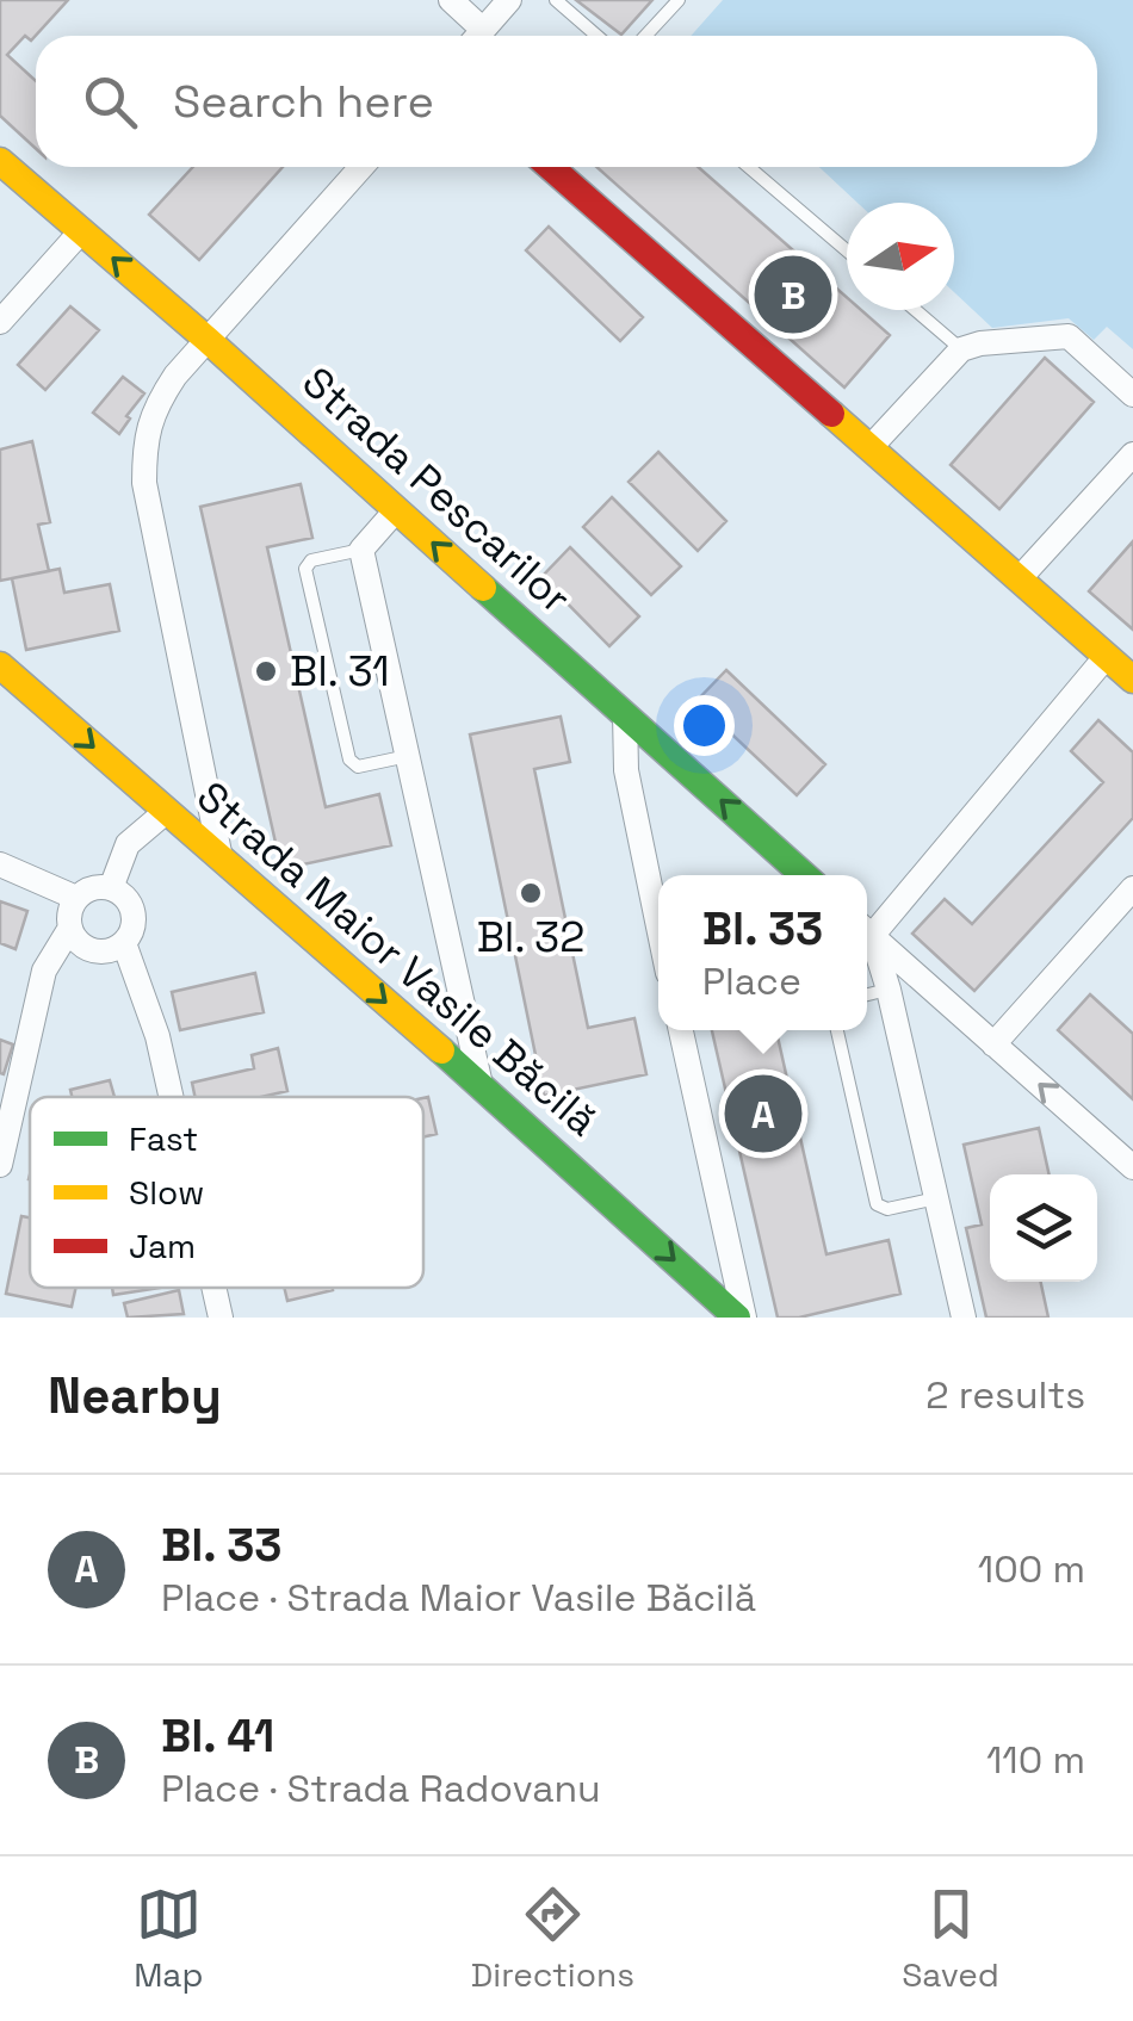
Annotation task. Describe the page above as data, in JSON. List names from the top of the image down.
{
  "streets": {
    "street": ["Strada Pescarilor", "Strada Maior Vasile Băcilă"]
  },
  "one_way": ["Strada Pescarilor", "Strada Maior Vasile Băcilă"],
  "places": ["Bl. 31", "Bl. 32"],
  "legend": ["Fast", "Slow", "Jam"],
  "north": "right",
  "page": {
    "search": "Search here",
    "pins": ["B", "A"],
    "popup": ["Bl. 33", "Place"],
    "heading": ["Nearby", "2 results"],
    "list": [
      {
        "mark": "A",
        "name": "Bl. 33",
        "note": "Place · Strada Maior Vasile Băcilă",
        "value": "100 m"
      },
      {
        "mark": "B",
        "name": "Bl. 41",
        "note": "Place · Strada Radovanu",
        "value": "110 m"
      }
    ],
    "nav": ["Map", "Directions", "Saved"]
  }
}
